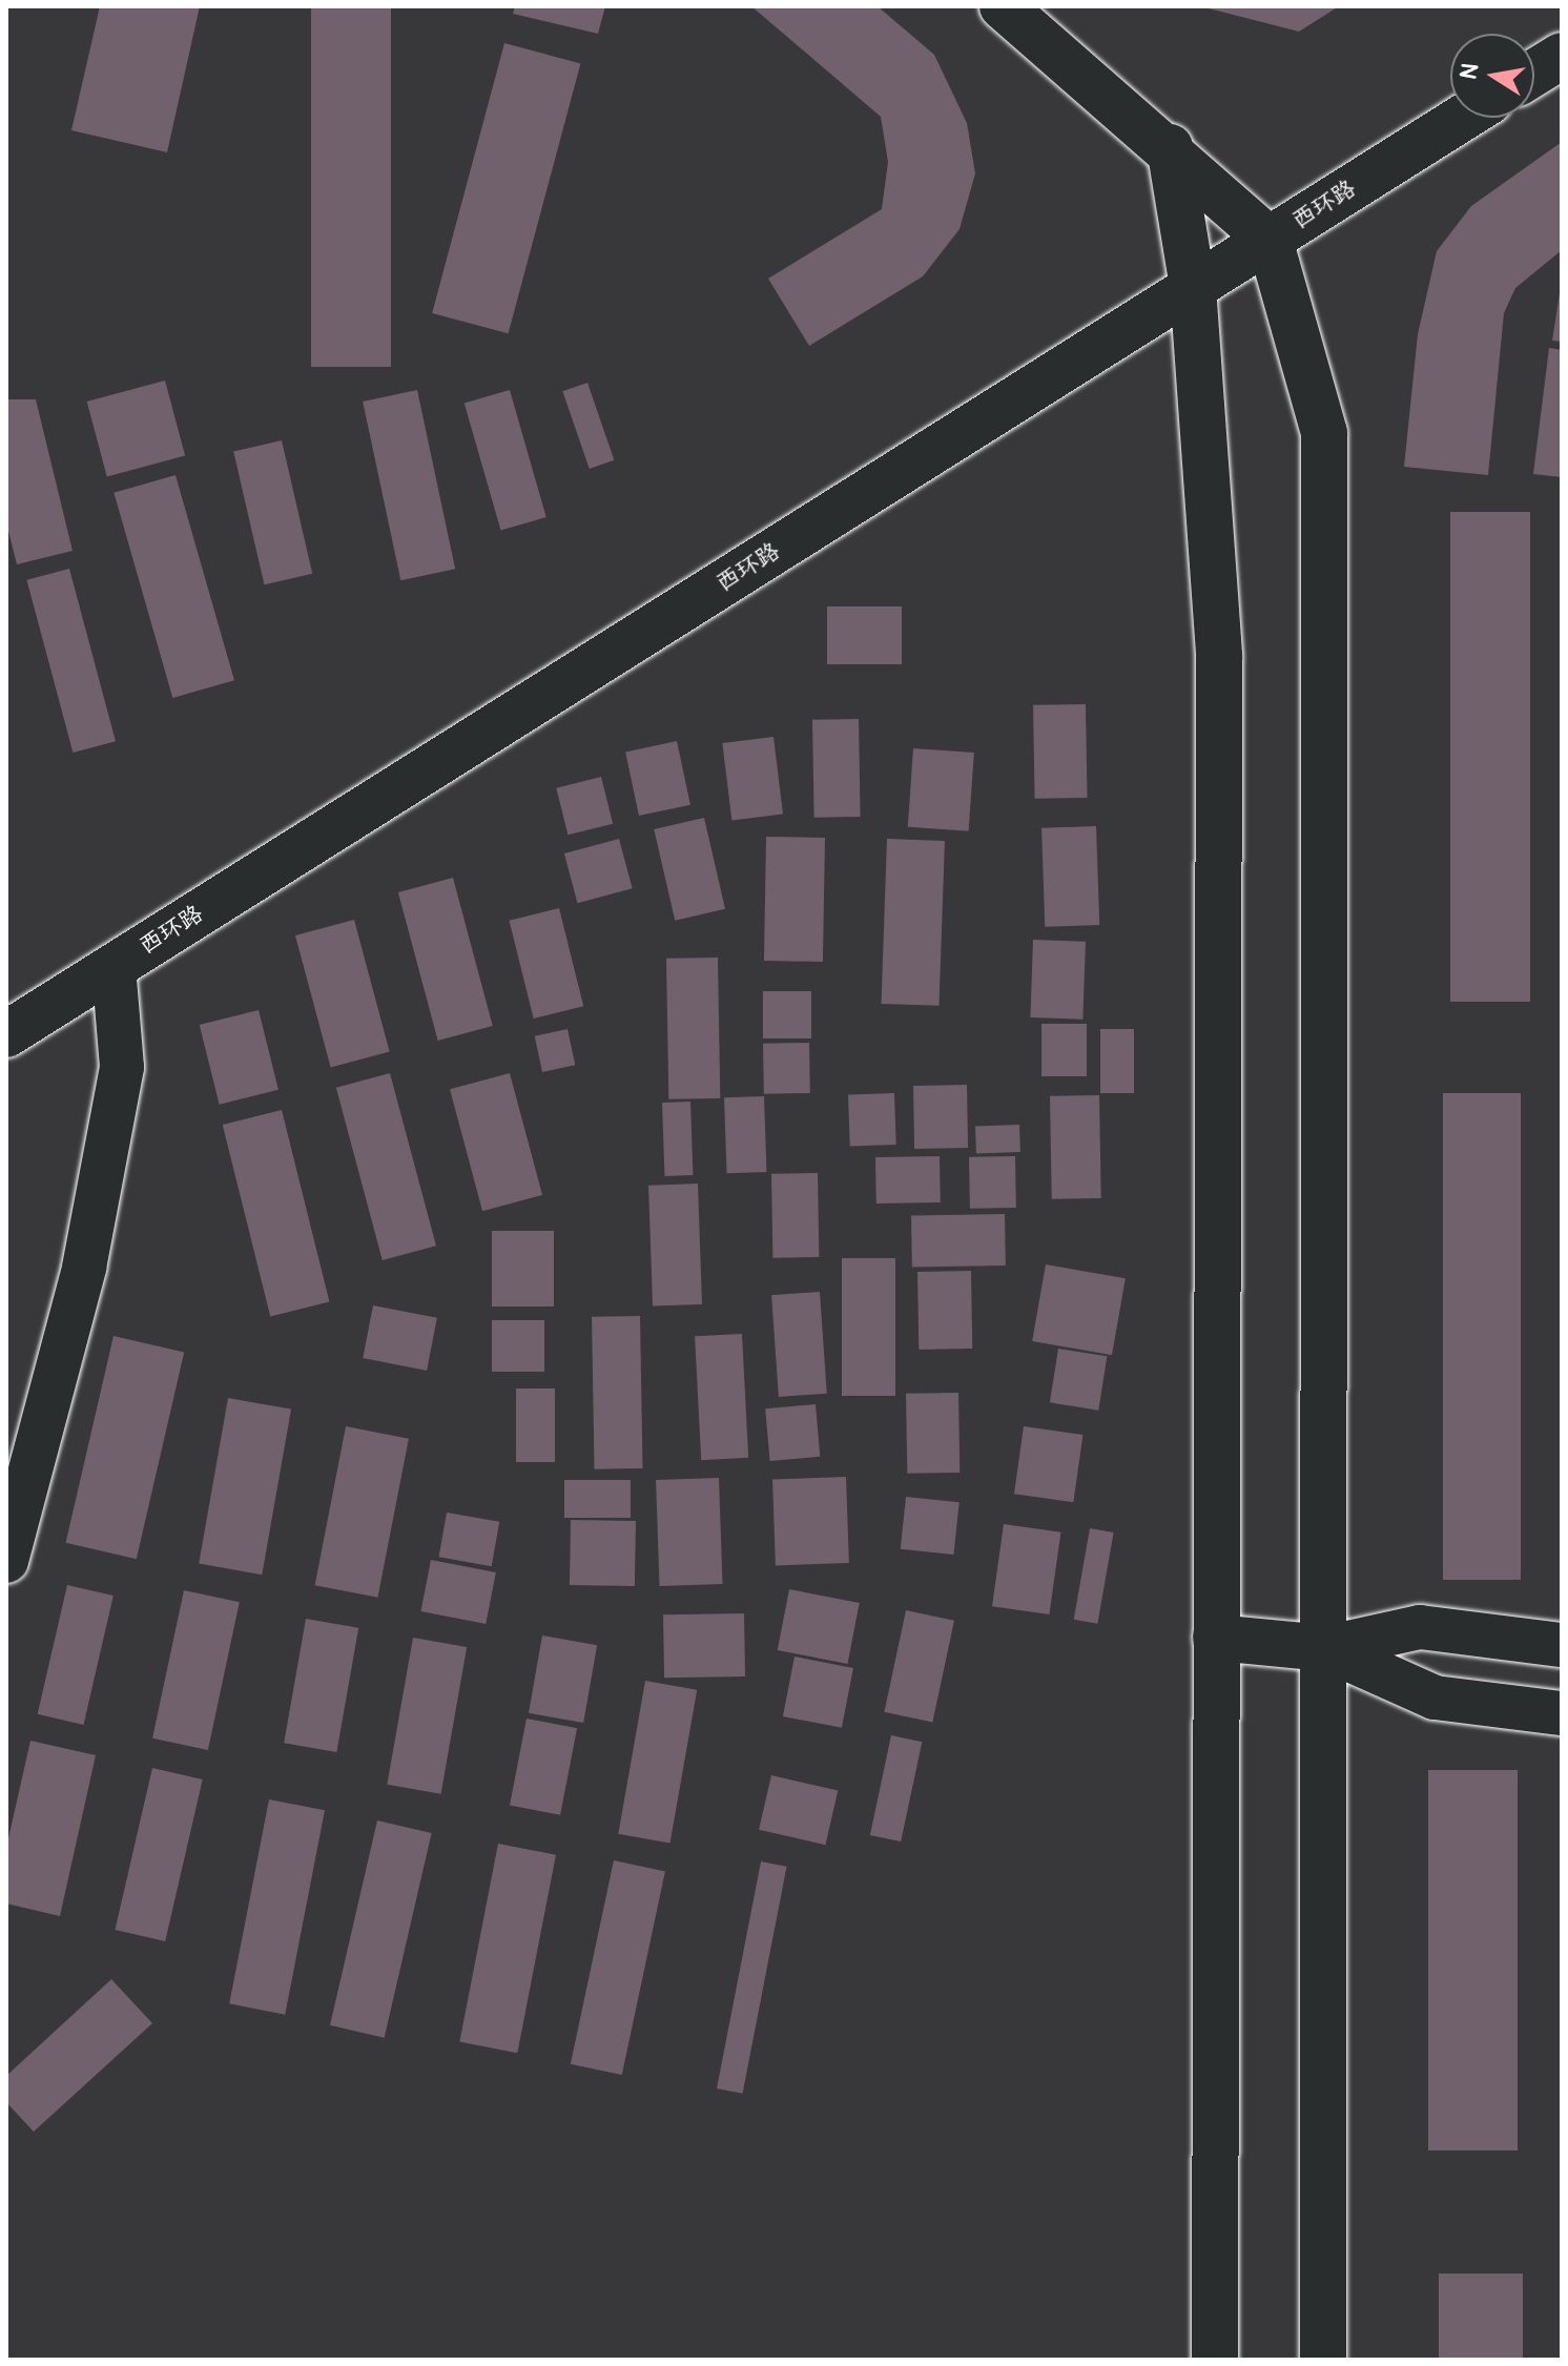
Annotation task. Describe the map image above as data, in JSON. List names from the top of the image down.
{
  "streets": {
    "main road": ["西环路"]
  },
  "north": "left"
}
